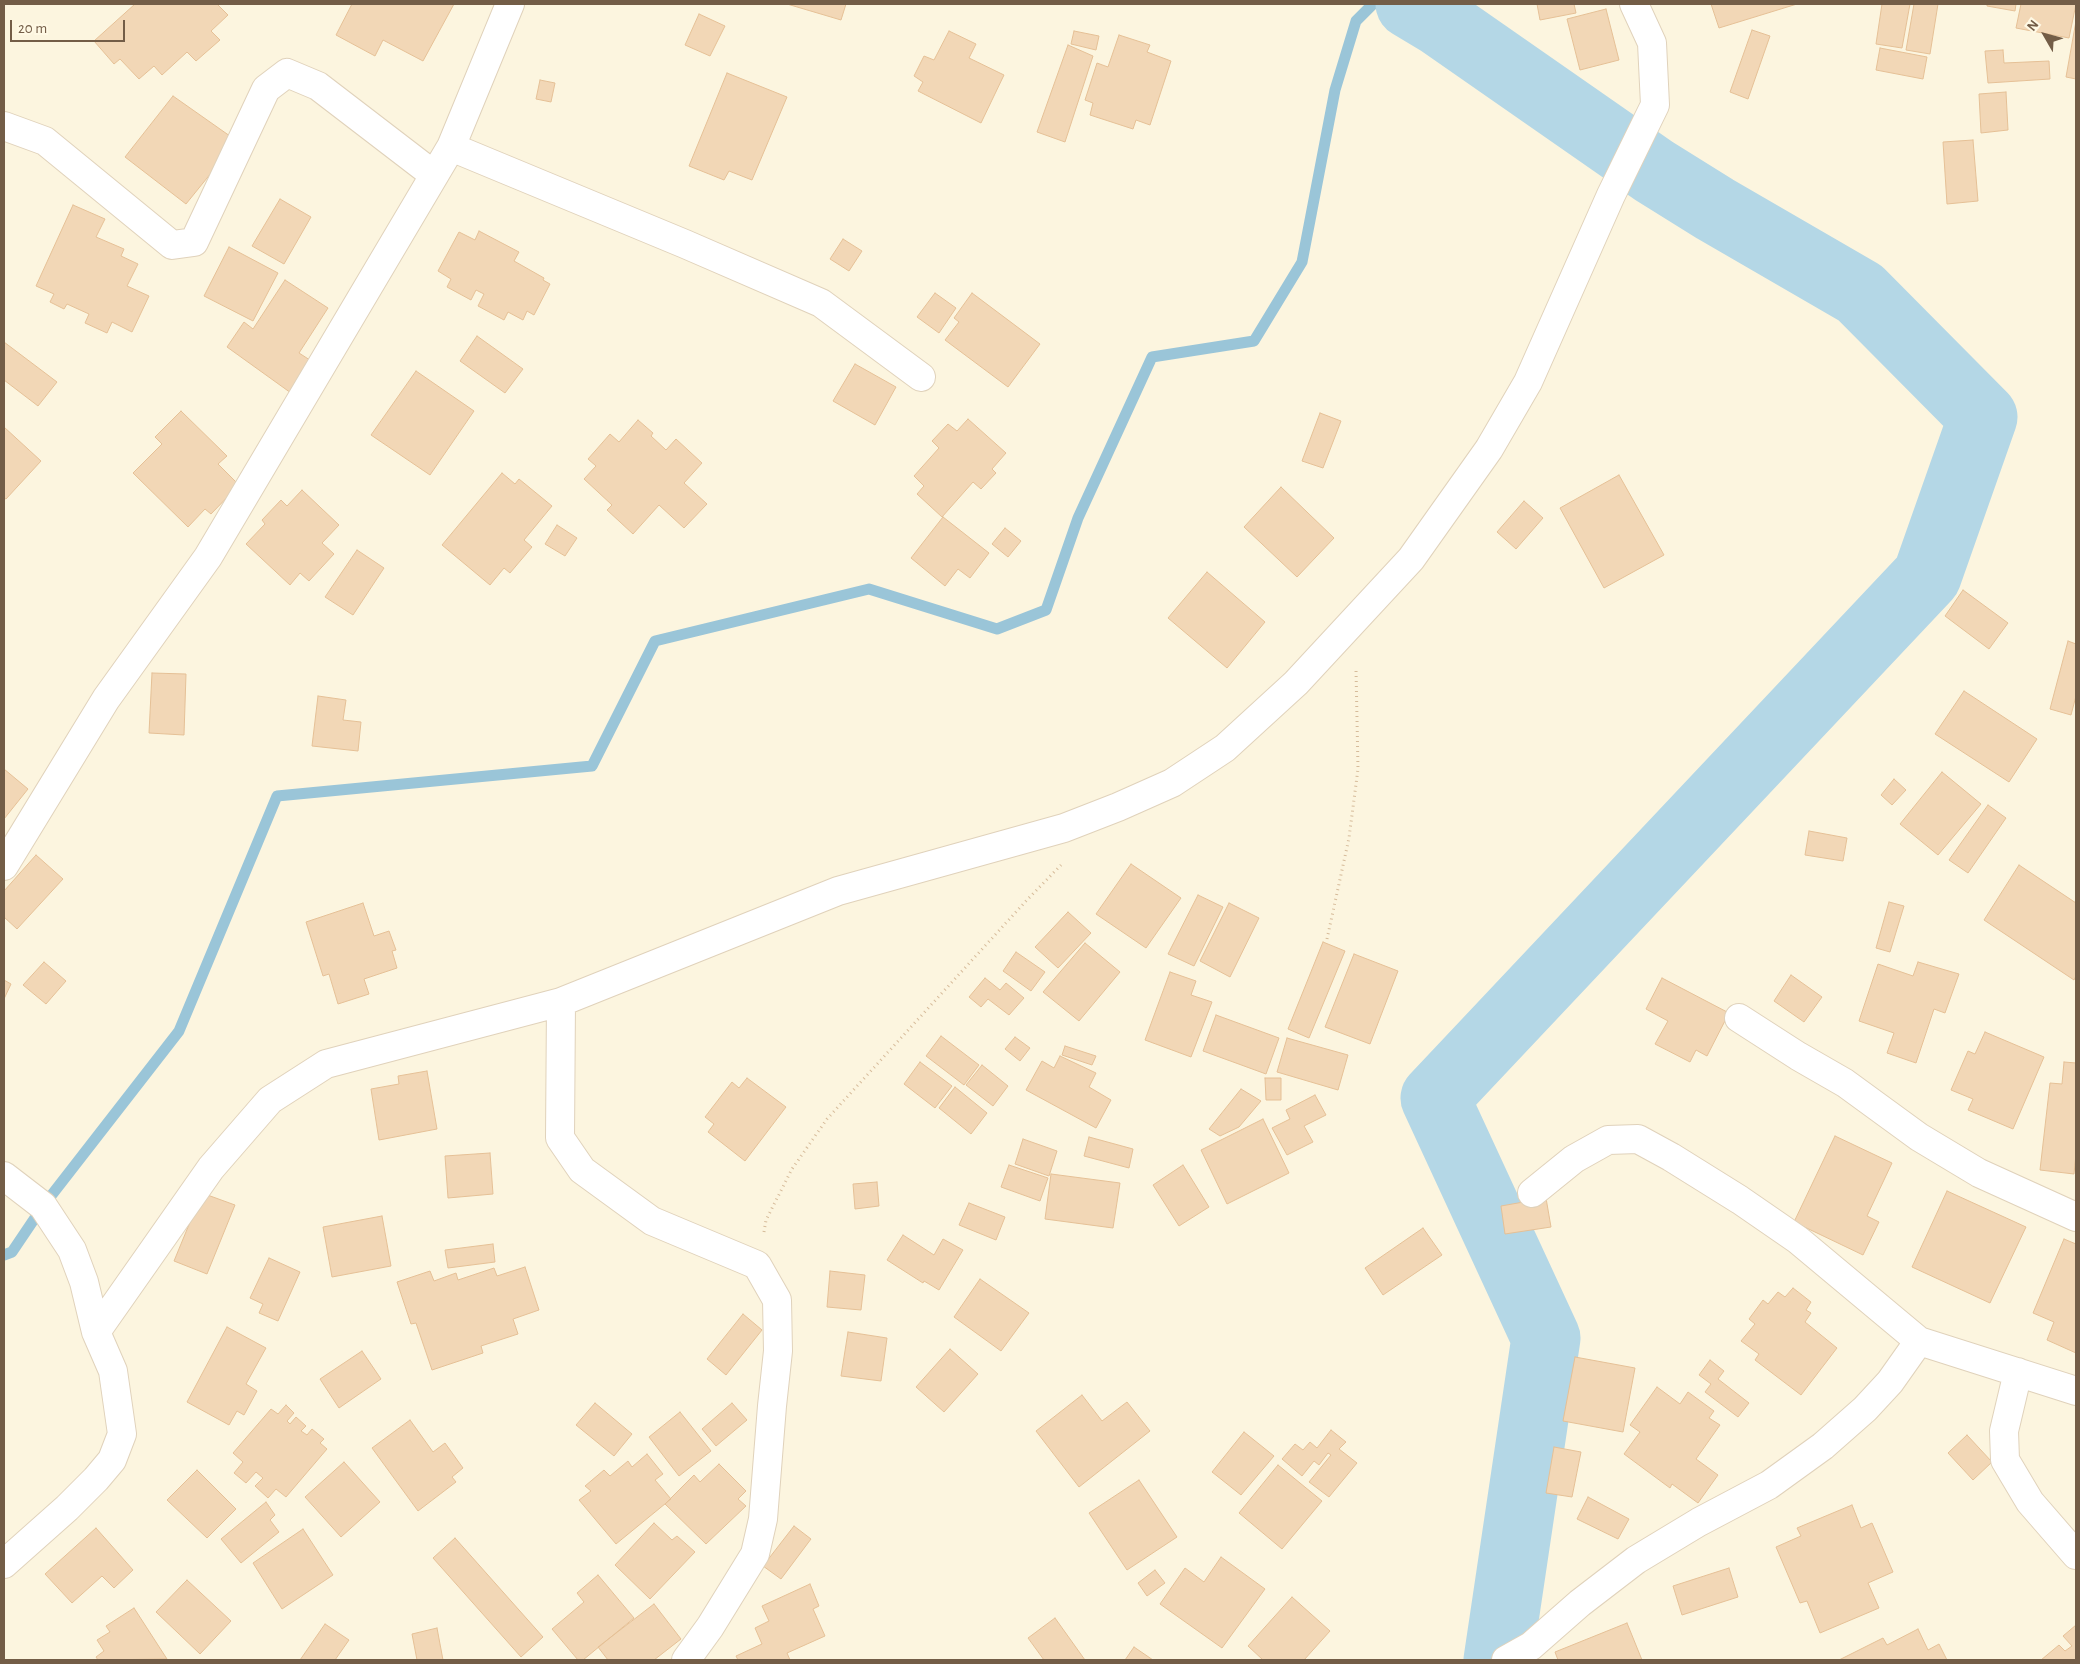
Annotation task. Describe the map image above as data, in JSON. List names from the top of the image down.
{
  "scale_bar": "20 m",
  "north": "top left"
}
